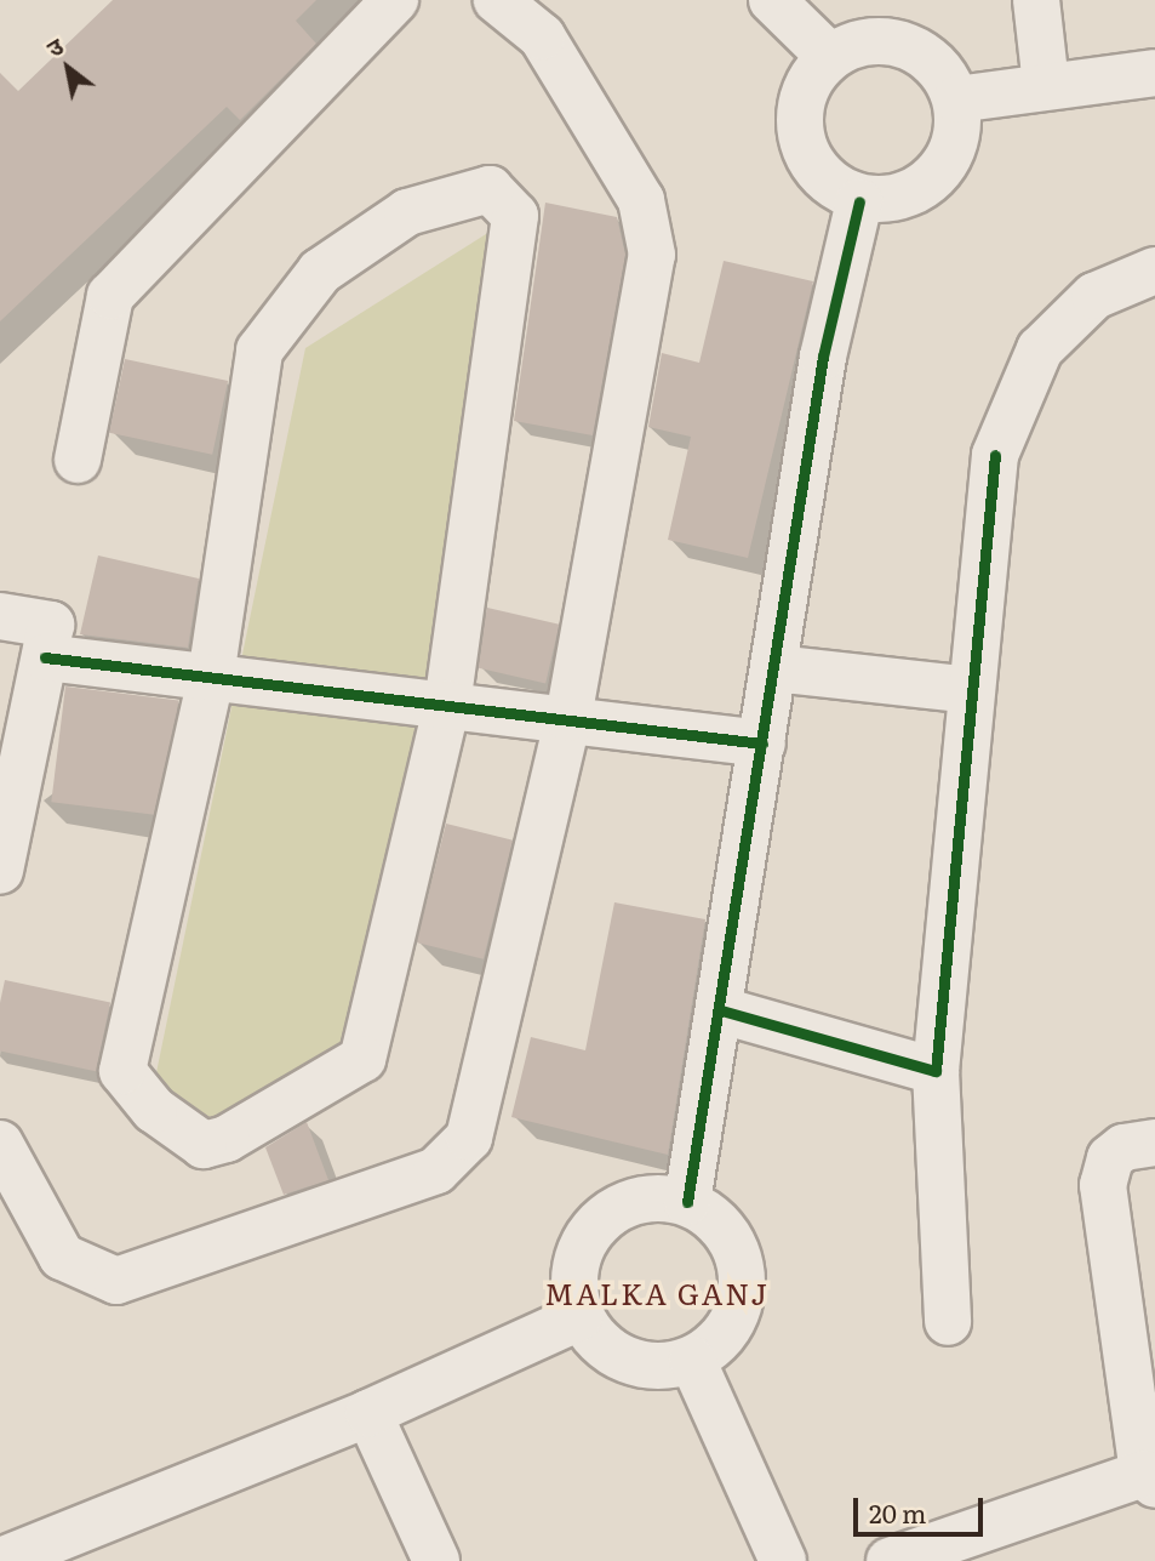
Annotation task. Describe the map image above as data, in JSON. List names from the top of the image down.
{
  "districts": ["MALKA GANJ"],
  "scale_bar": "20 m",
  "north": "top left"
}
